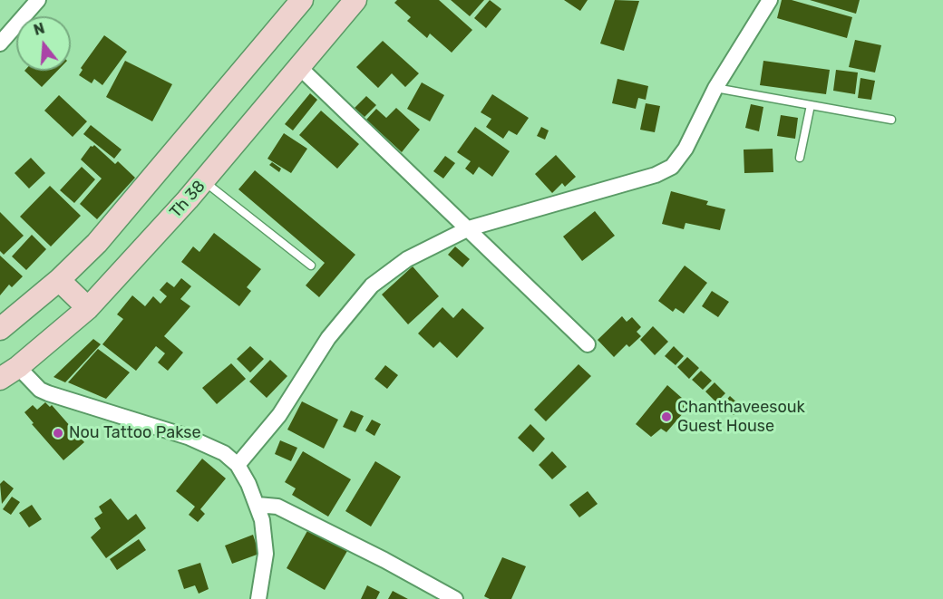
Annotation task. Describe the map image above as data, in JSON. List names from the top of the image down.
{
  "streets": {
    "street": ["Th 38"]
  },
  "places": ["Chanthaveesouk Guest House", "Nou Tattoo Pakse"],
  "north": "top"
}
